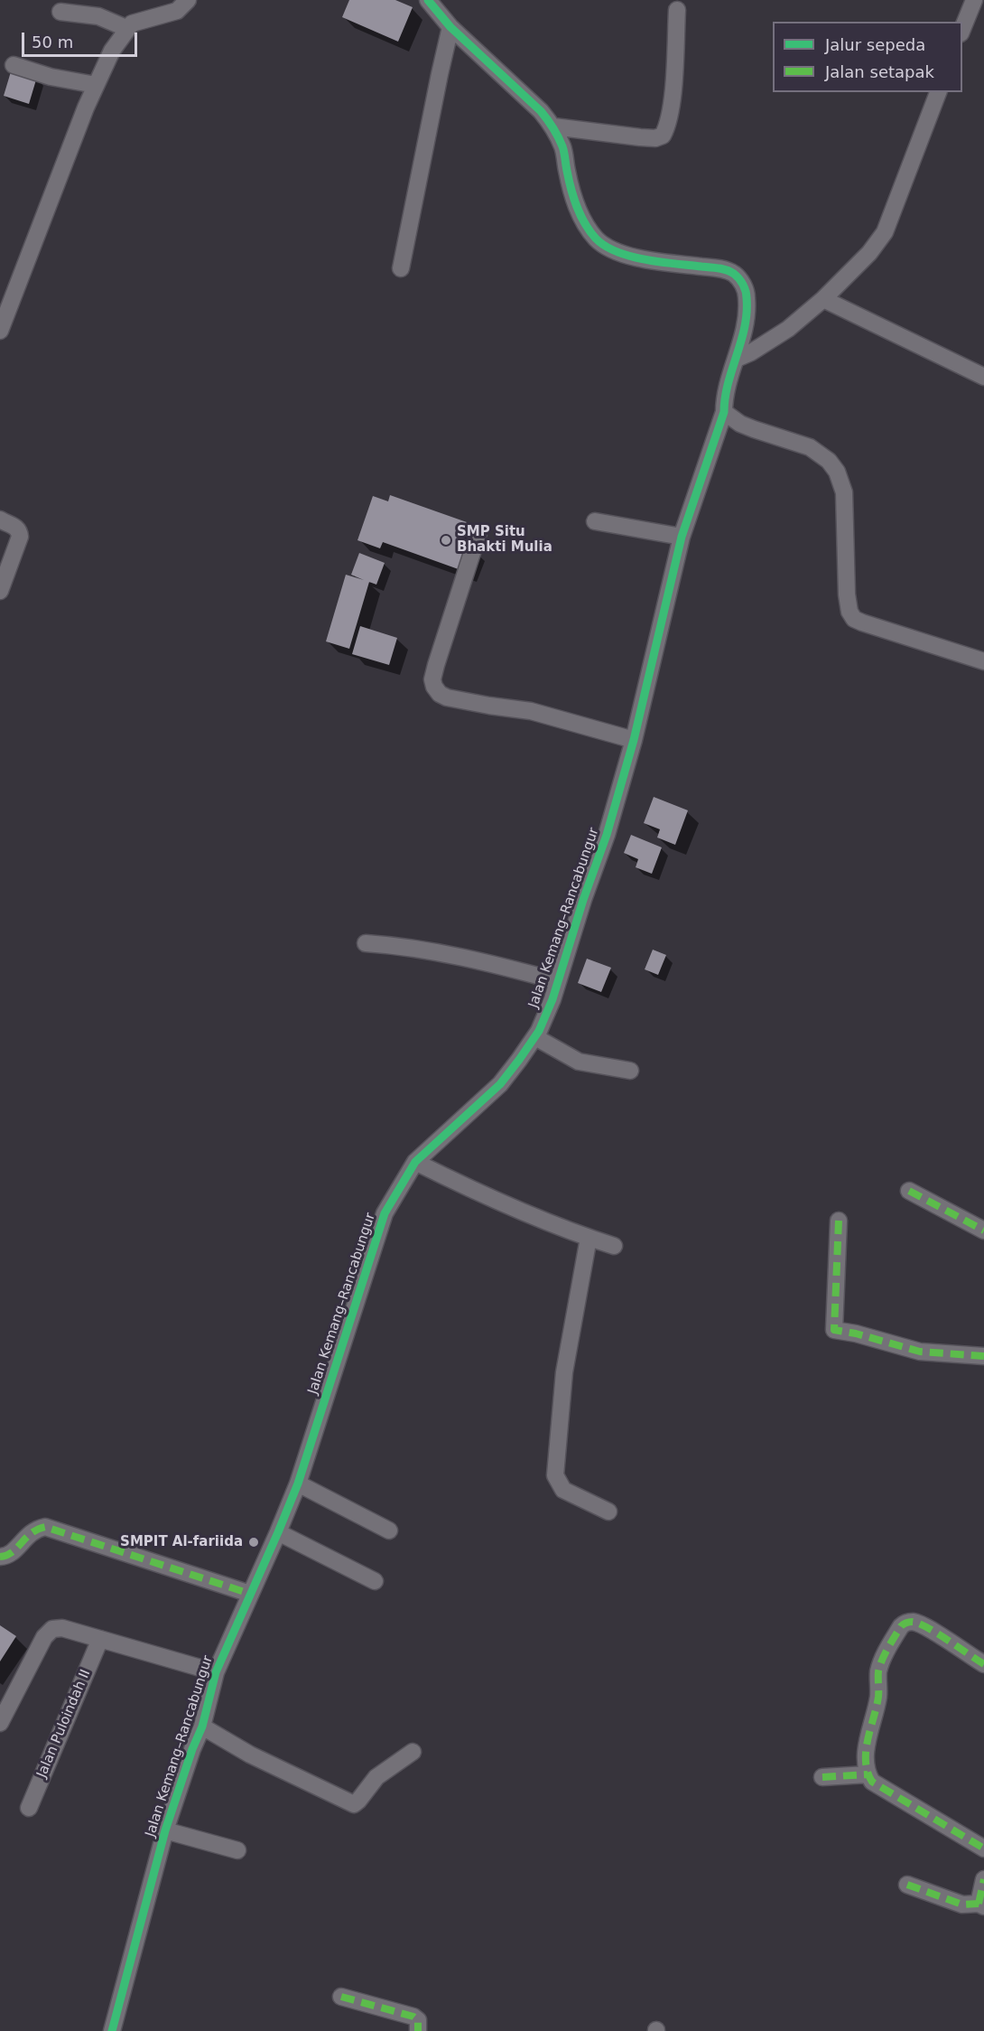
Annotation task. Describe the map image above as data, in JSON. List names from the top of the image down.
{
  "streets": {
    "street": ["Jalan Kemang–Rancabungur", "Jalan Puloindah II"]
  },
  "places": ["SMP Situ Bhakti Mulia", "SMPIT Al-fariida"],
  "legend": ["Jalur sepeda", "Jalan setapak"],
  "scale_bar": "50 m"
}
